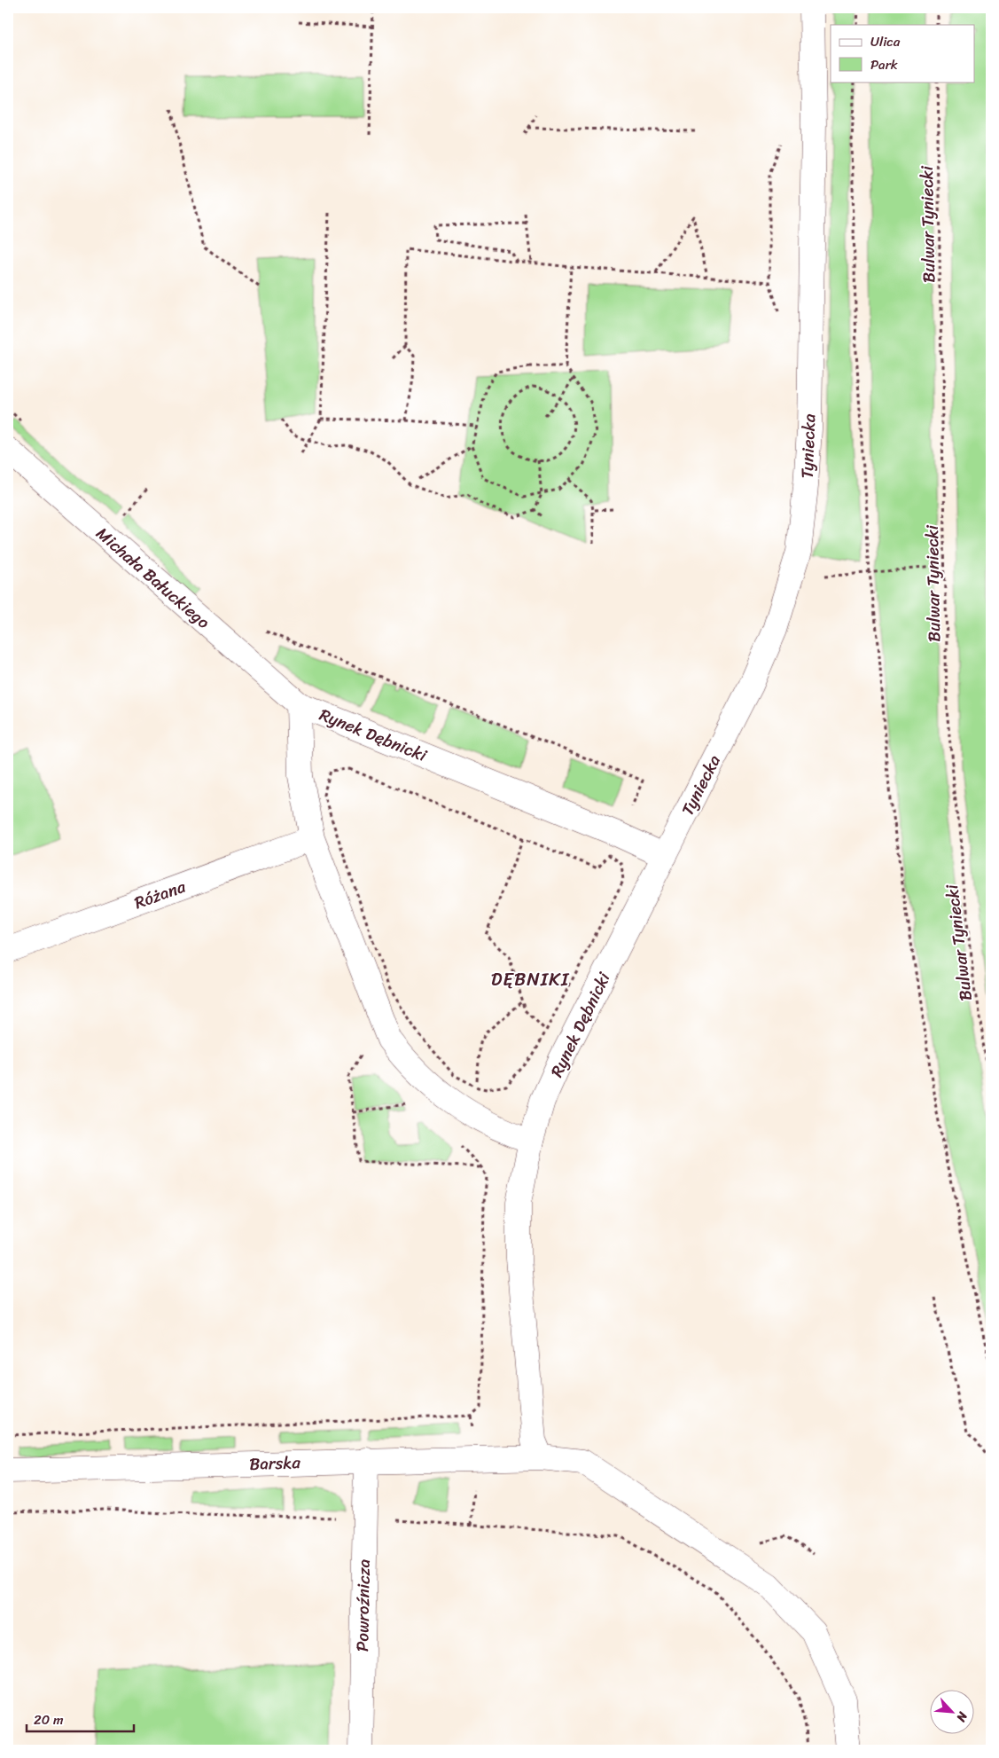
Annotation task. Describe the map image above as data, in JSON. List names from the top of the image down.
{
  "streets": {
    "street": [
      "Tyniecka",
      "Michała Bałuckiego",
      "Rynek Dębnicki",
      "Różana",
      "Barska",
      "Powroźnicza"
    ],
    "path": ["Bulwar Tyniecki"]
  },
  "crossings": [
    ["Tyniecka", "Rynek Dębnicki"],
    ["Michała Bałuckiego", "Rynek Dębnicki"],
    ["Rynek Dębnicki", "Różana"],
    ["Barska", "Powroźnicza"]
  ],
  "districts": ["DĘBNIKI"],
  "legend": ["Ulica", "Park"],
  "scale_bar": "20 m",
  "north": "bottom right"
}
